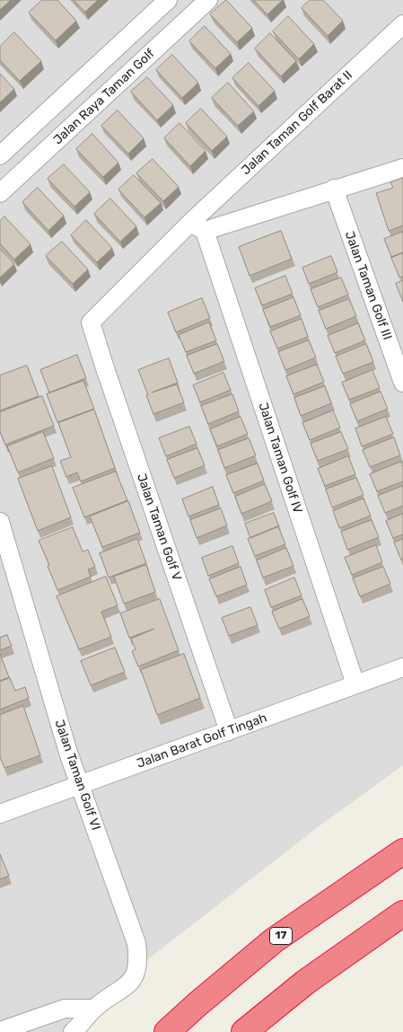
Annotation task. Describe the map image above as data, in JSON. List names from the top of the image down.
{
  "streets": {
    "highway": ["17"],
    "street": [
      "Jalan Raya Taman Golf",
      "Jalan Taman Golf Barat II",
      "Jalan Taman Golf III",
      "Jalan Taman Golf IV",
      "Jalan Taman Golf V",
      "Jalan Barat Golf Tingah",
      "Jalan Taman Golf VI"
    ]
  },
  "crossings": [
    ["Jalan Taman Golf Barat II", "Jalan Taman Golf III"],
    ["Jalan Taman Golf Barat II", "Jalan Taman Golf IV"],
    ["Jalan Taman Golf Barat II", "Jalan Taman Golf V"],
    ["Jalan Taman Golf IV", "Jalan Barat Golf Tingah"],
    ["Jalan Taman Golf V", "Jalan Barat Golf Tingah"],
    ["Jalan Barat Golf Tingah", "Jalan Taman Golf VI"]
  ]
}
